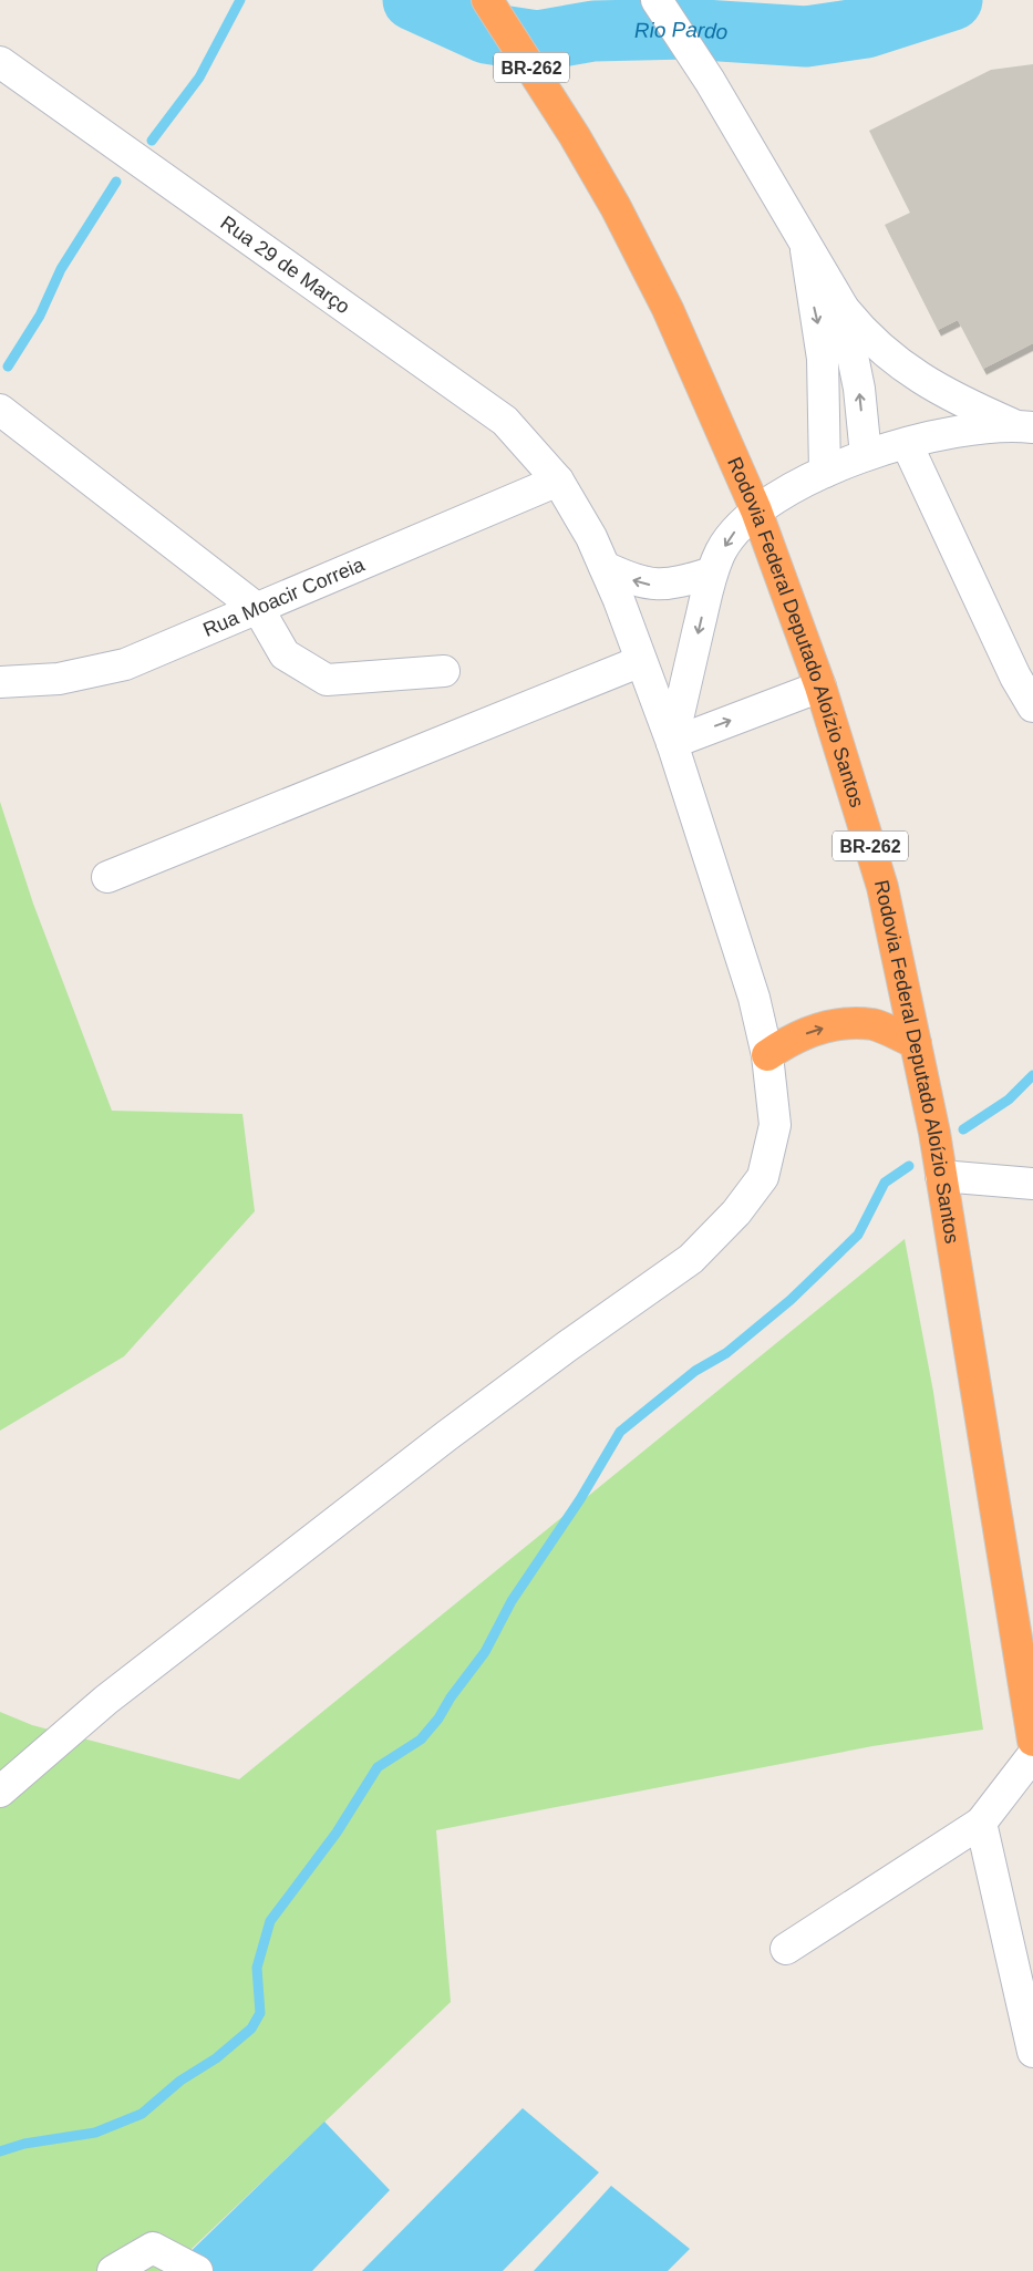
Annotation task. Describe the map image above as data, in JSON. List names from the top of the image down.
{
  "streets": {
    "highway": ["BR-262", "Rodovia Federal Deputado Aloízio Santos"],
    "street": ["Rua 29 de Março", "Rua Moacir Correia"]
  },
  "crossings": [
    ["Rua 29 de Março", "Rua Moacir Correia"]
  ],
  "water": ["Rio Pardo"]
}
